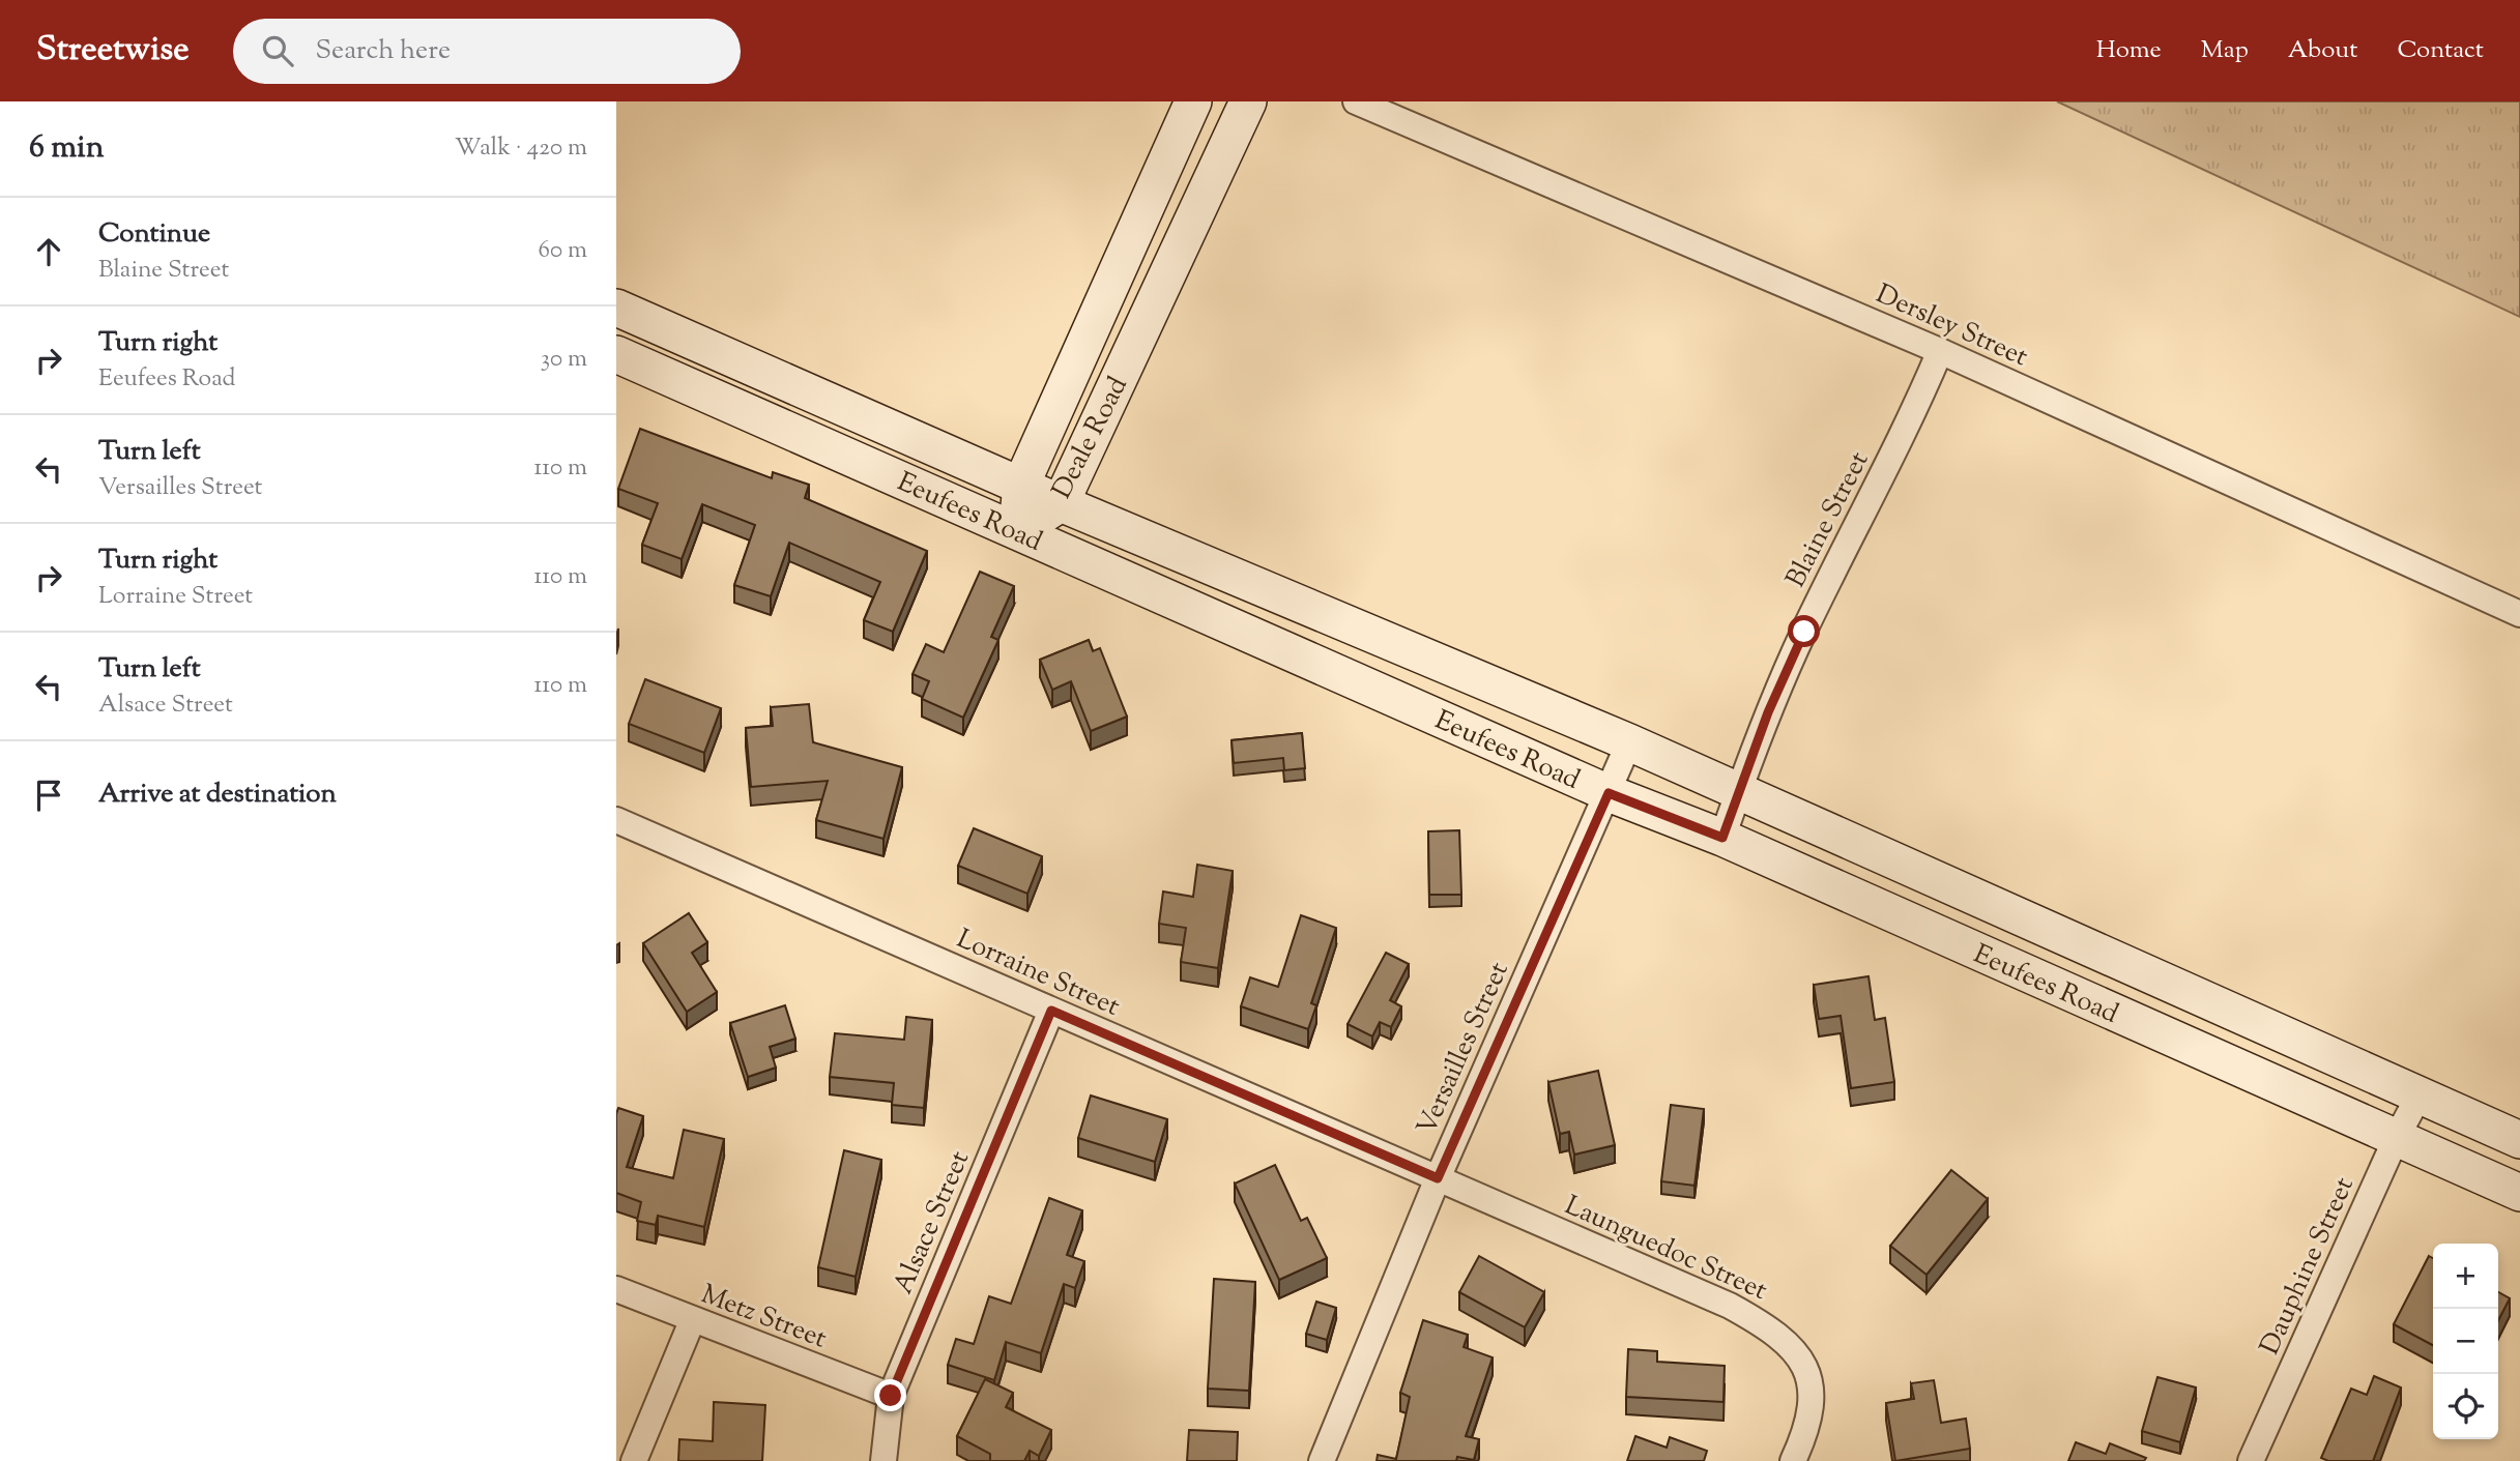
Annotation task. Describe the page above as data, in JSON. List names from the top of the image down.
{
  "streets": {
    "main road": ["Deale Road", "Eeufees Road"],
    "street": [
      "Dersley Street",
      "Blaine Street",
      "Lorraine Street",
      "Versailles Street",
      "Alsace Street",
      "Launguedoc Street",
      "Dauphine Street",
      "Metz Street"
    ]
  },
  "crossings": [
    ["Dersley Street", "Blaine Street"],
    ["Deale Road", "Eeufees Road"],
    ["Eeufees Road", "Blaine Street"],
    ["Eeufees Road", "Versailles Street"],
    ["Eeufees Road", "Dauphine Street"],
    ["Lorraine Street", "Versailles Street"],
    ["Lorraine Street", "Alsace Street"],
    ["Lorraine Street", "Launguedoc Street"],
    ["Versailles Street", "Launguedoc Street"],
    ["Alsace Street", "Metz Street"]
  ],
  "page": {
    "header": "Streetwise",
    "search": "Search here",
    "nav": [
      "Home",
      "Map",
      "About",
      "Contact"
    ],
    "heading": ["6 min", "Walk · 420 m"],
    "list": [
      ["Continue", "Blaine Street", "60 m"],
      ["Turn right", "Eeufees Road", "30 m"],
      ["Turn left", "Versailles Street", "110 m"],
      ["Turn right", "Lorraine Street", "110 m"],
      ["Turn left", "Alsace Street", "110 m"],
      "Arrive at destination"
    ],
    "map_buttons": ["+", "−"]
  }
}
